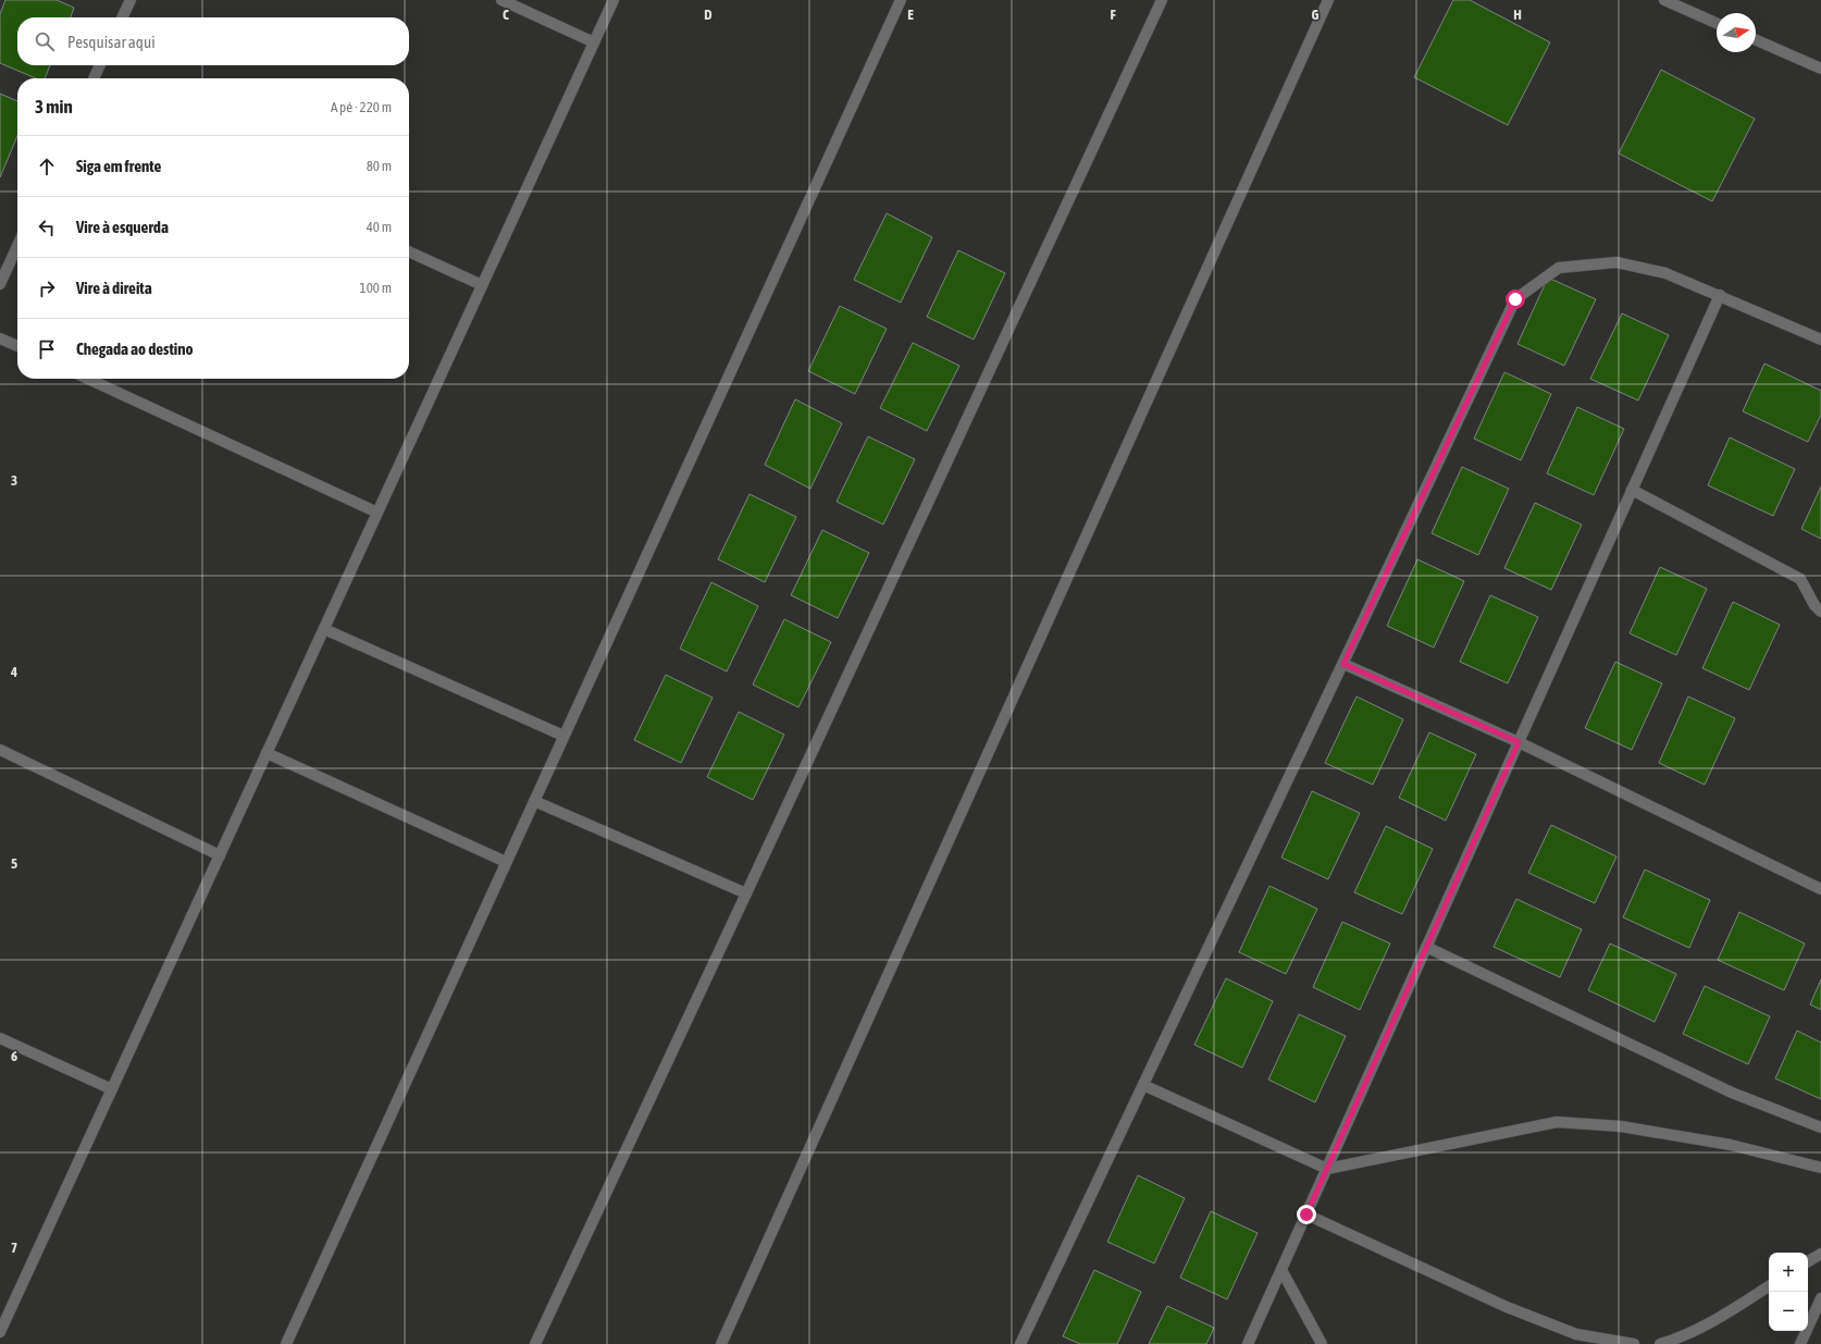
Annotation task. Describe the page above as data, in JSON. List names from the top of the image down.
{
  "north": "right",
  "page": {
    "search": "Pesquisar aqui",
    "heading": ["3 min", "A pé · 220 m"],
    "list": [
      ["Siga em frente", "80 m"],
      ["Vire à esquerda", "40 m"],
      ["Vire à direita", "100 m"],
      "Chegada ao destino"
    ],
    "map_buttons": ["+", "−"]
  },
  "grid": {
    "columns": [
      "C",
      "D",
      "E",
      "F",
      "G",
      "H"
    ],
    "rows": [
      "3",
      "4",
      "5",
      "6",
      "7"
    ]
  }
}
